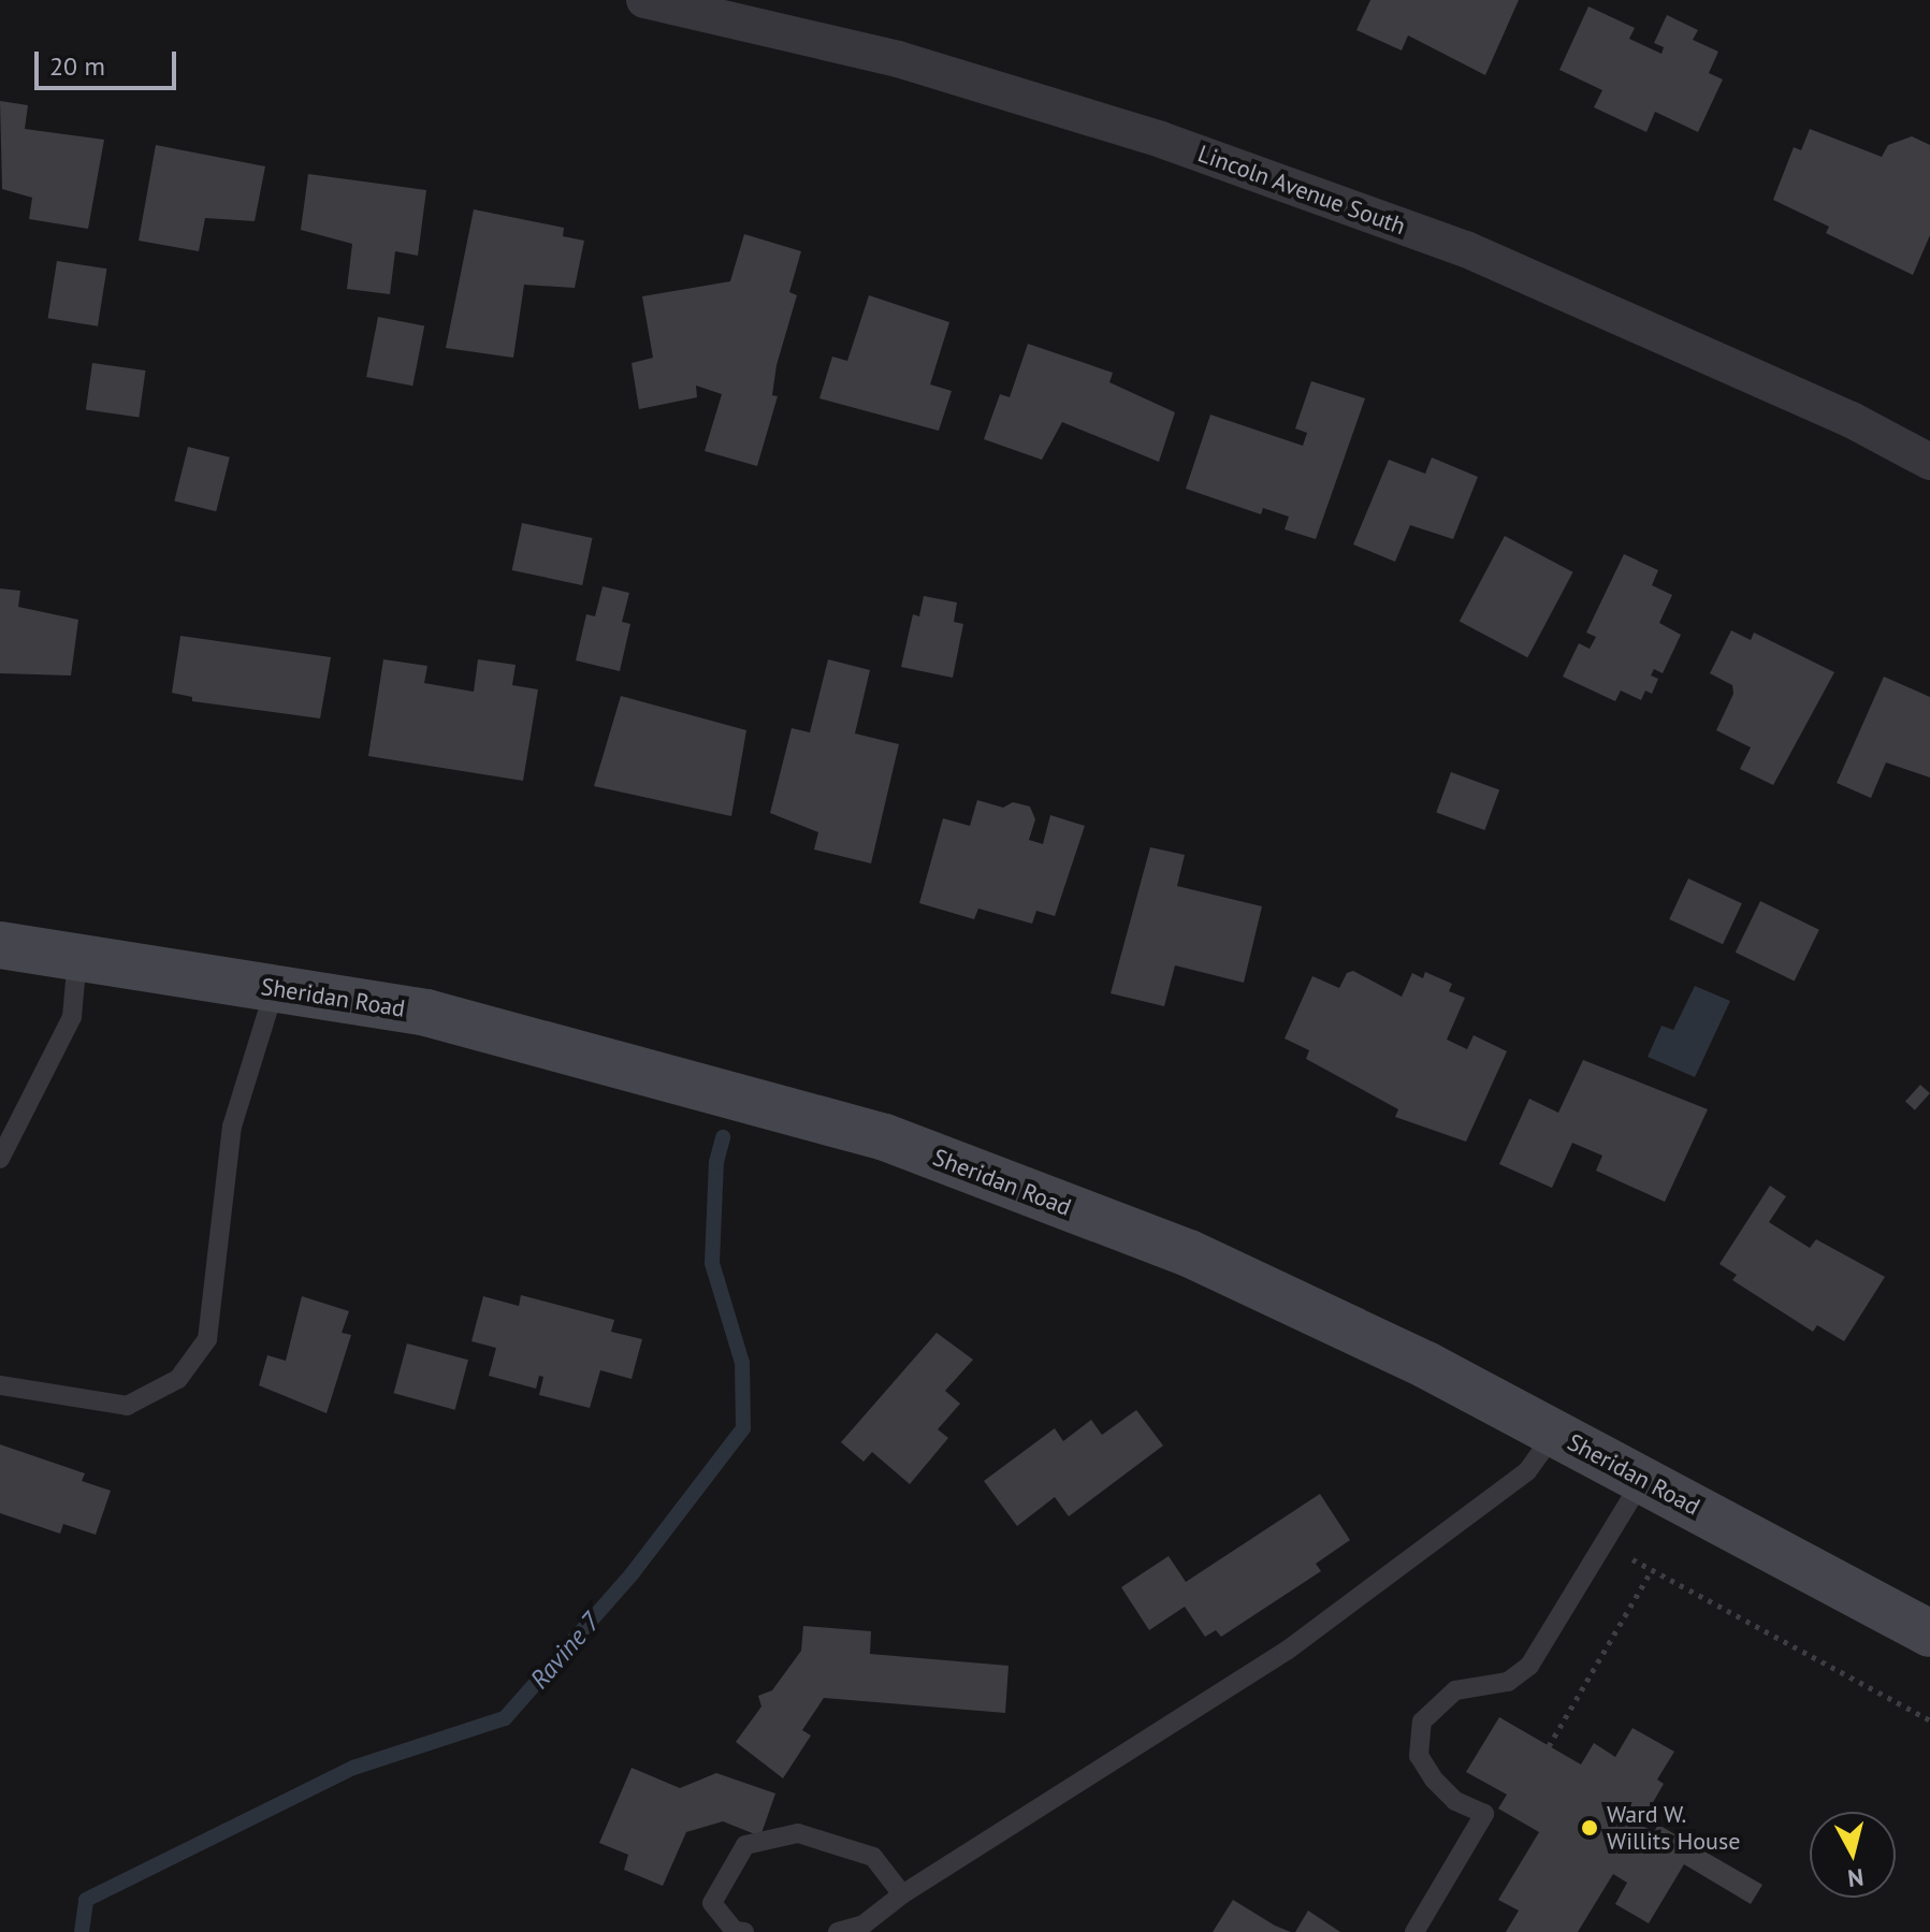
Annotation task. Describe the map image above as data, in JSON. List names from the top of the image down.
{
  "streets": {
    "street": ["Lincoln Avenue South", "Sheridan Road"]
  },
  "water": ["Ravine 7"],
  "places": ["Ward W. Willits House"],
  "scale_bar": "20 m",
  "north": "bottom"
}
